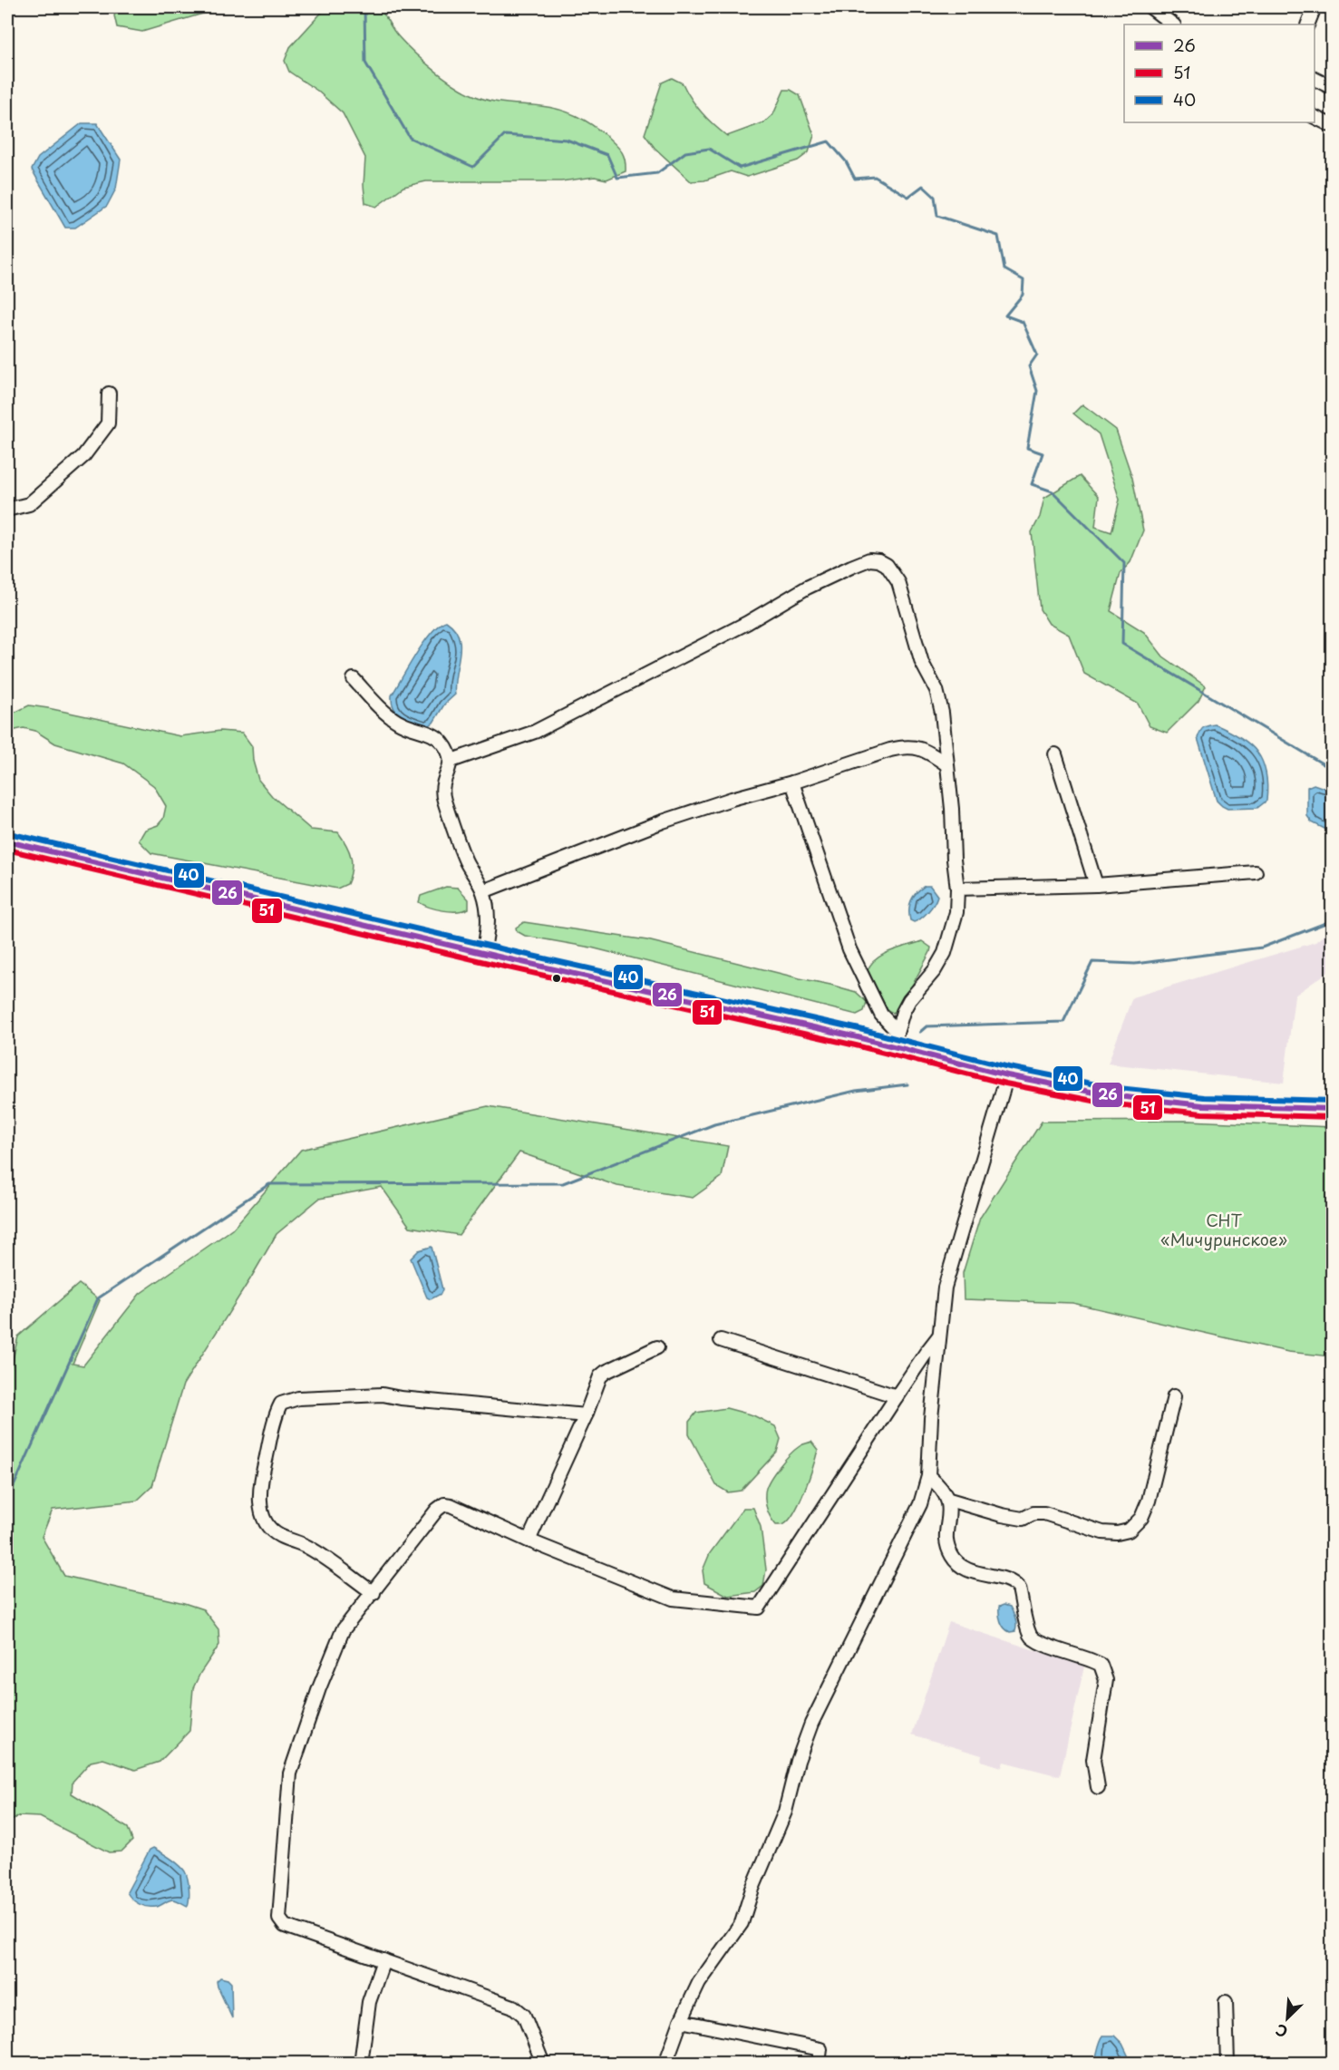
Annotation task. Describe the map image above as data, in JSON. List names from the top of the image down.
{
  "parks": ["СНТ «Мичуринское»"],
  "lines": ["transit line 40", "transit line 26", "transit line 51"],
  "legend": ["26", "51", "40"],
  "north": "bottom left"
}
